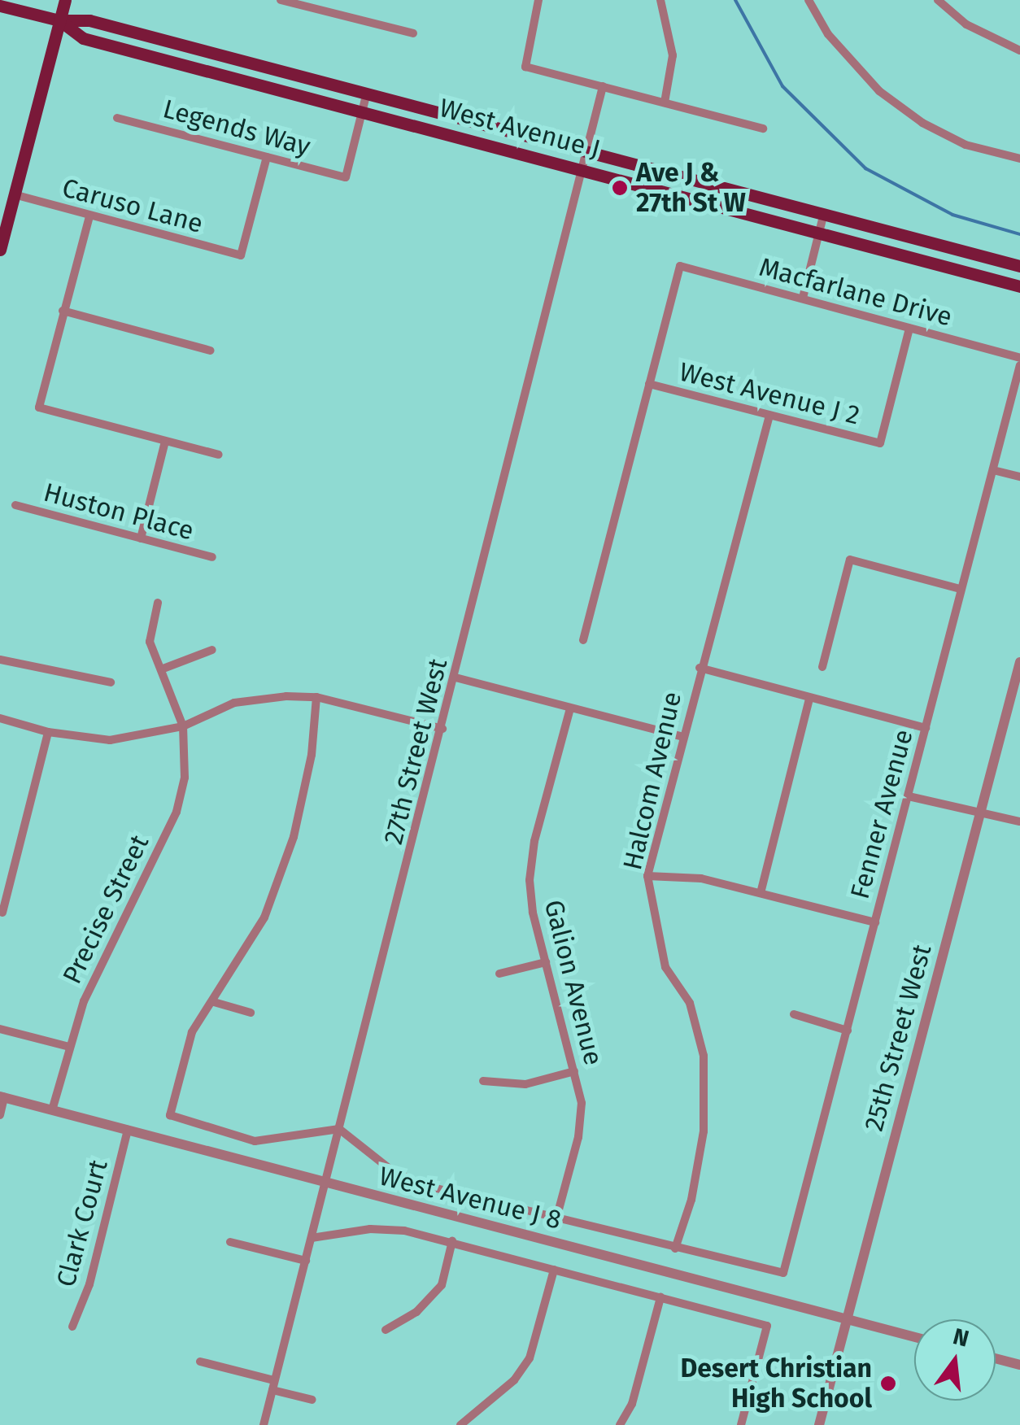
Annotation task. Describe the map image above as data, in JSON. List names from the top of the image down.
{
  "streets": {
    "main road": ["West Avenue J"],
    "street": [
      "Legends Way",
      "Caruso Lane",
      "Macfarlane Drive",
      "West Avenue J 2",
      "Huston Place",
      "27th Street West",
      "Halcom Avenue",
      "Fenner Avenue",
      "Precise Street",
      "Galion Avenue",
      "25th Street West",
      "West Avenue J 8",
      "Clark Court"
    ]
  },
  "crossings": [
    ["Legends Way", "West Avenue J"],
    ["Legends Way", "Caruso Lane"],
    ["West Avenue J", "27th Street West"],
    ["Macfarlane Drive", "West Avenue J 2"],
    ["West Avenue J 2", "Halcom Avenue"],
    ["27th Street West", "West Avenue J 8"],
    ["Halcom Avenue", "Fenner Avenue"],
    ["Precise Street", "West Avenue J 8"],
    ["25th Street West", "West Avenue J 8"],
    ["West Avenue J 8", "Clark Court"]
  ],
  "places": ["Ave J & 27th St W", "Desert Christian High School"],
  "north": "top"
}
